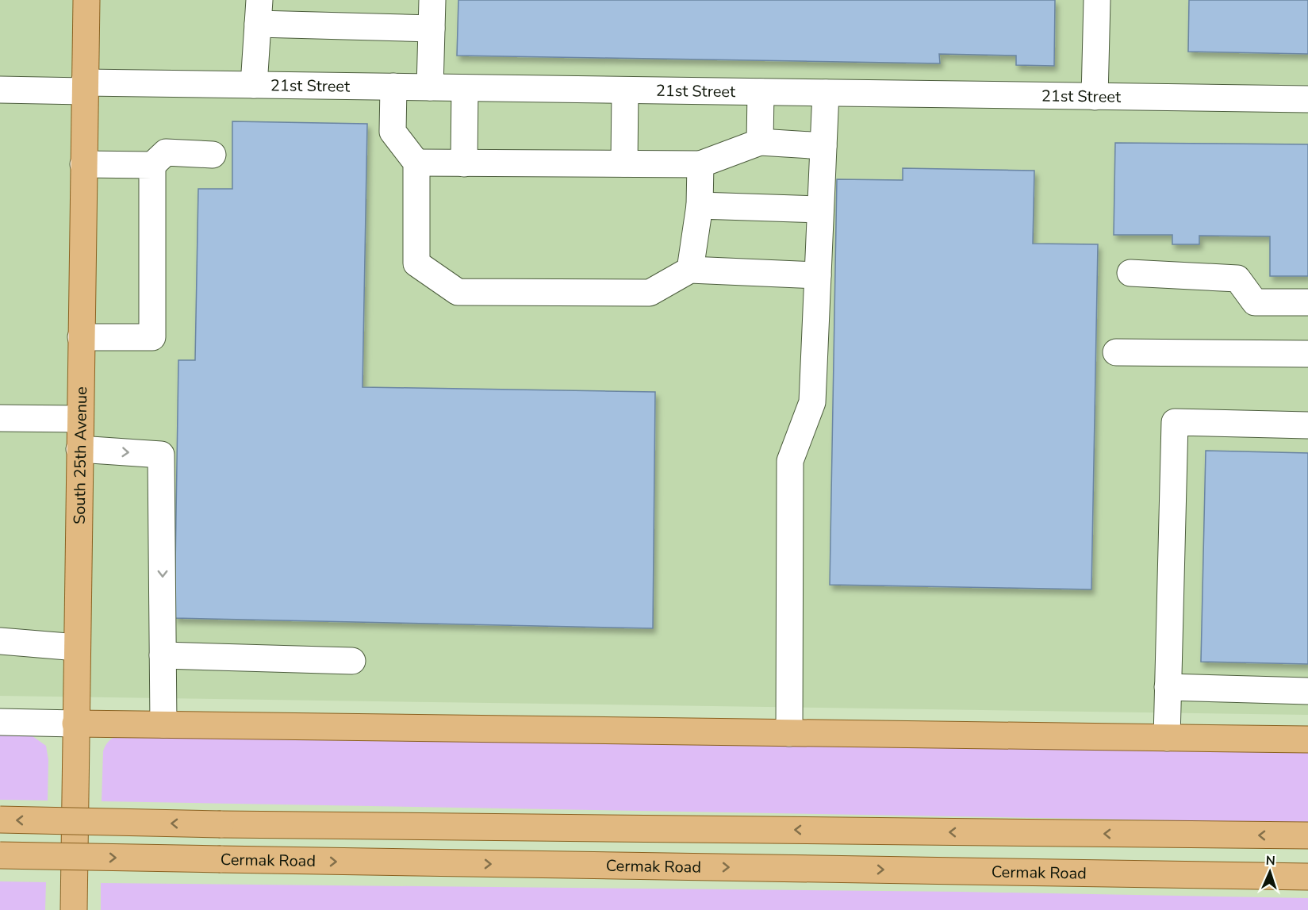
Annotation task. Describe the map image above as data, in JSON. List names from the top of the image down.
{
  "streets": {
    "main road": ["South 25th Avenue", "Cermak Road"],
    "street": ["21st Street"]
  },
  "crossings": [
    ["21st Street", "South 25th Avenue"]
  ],
  "north": "top"
}
